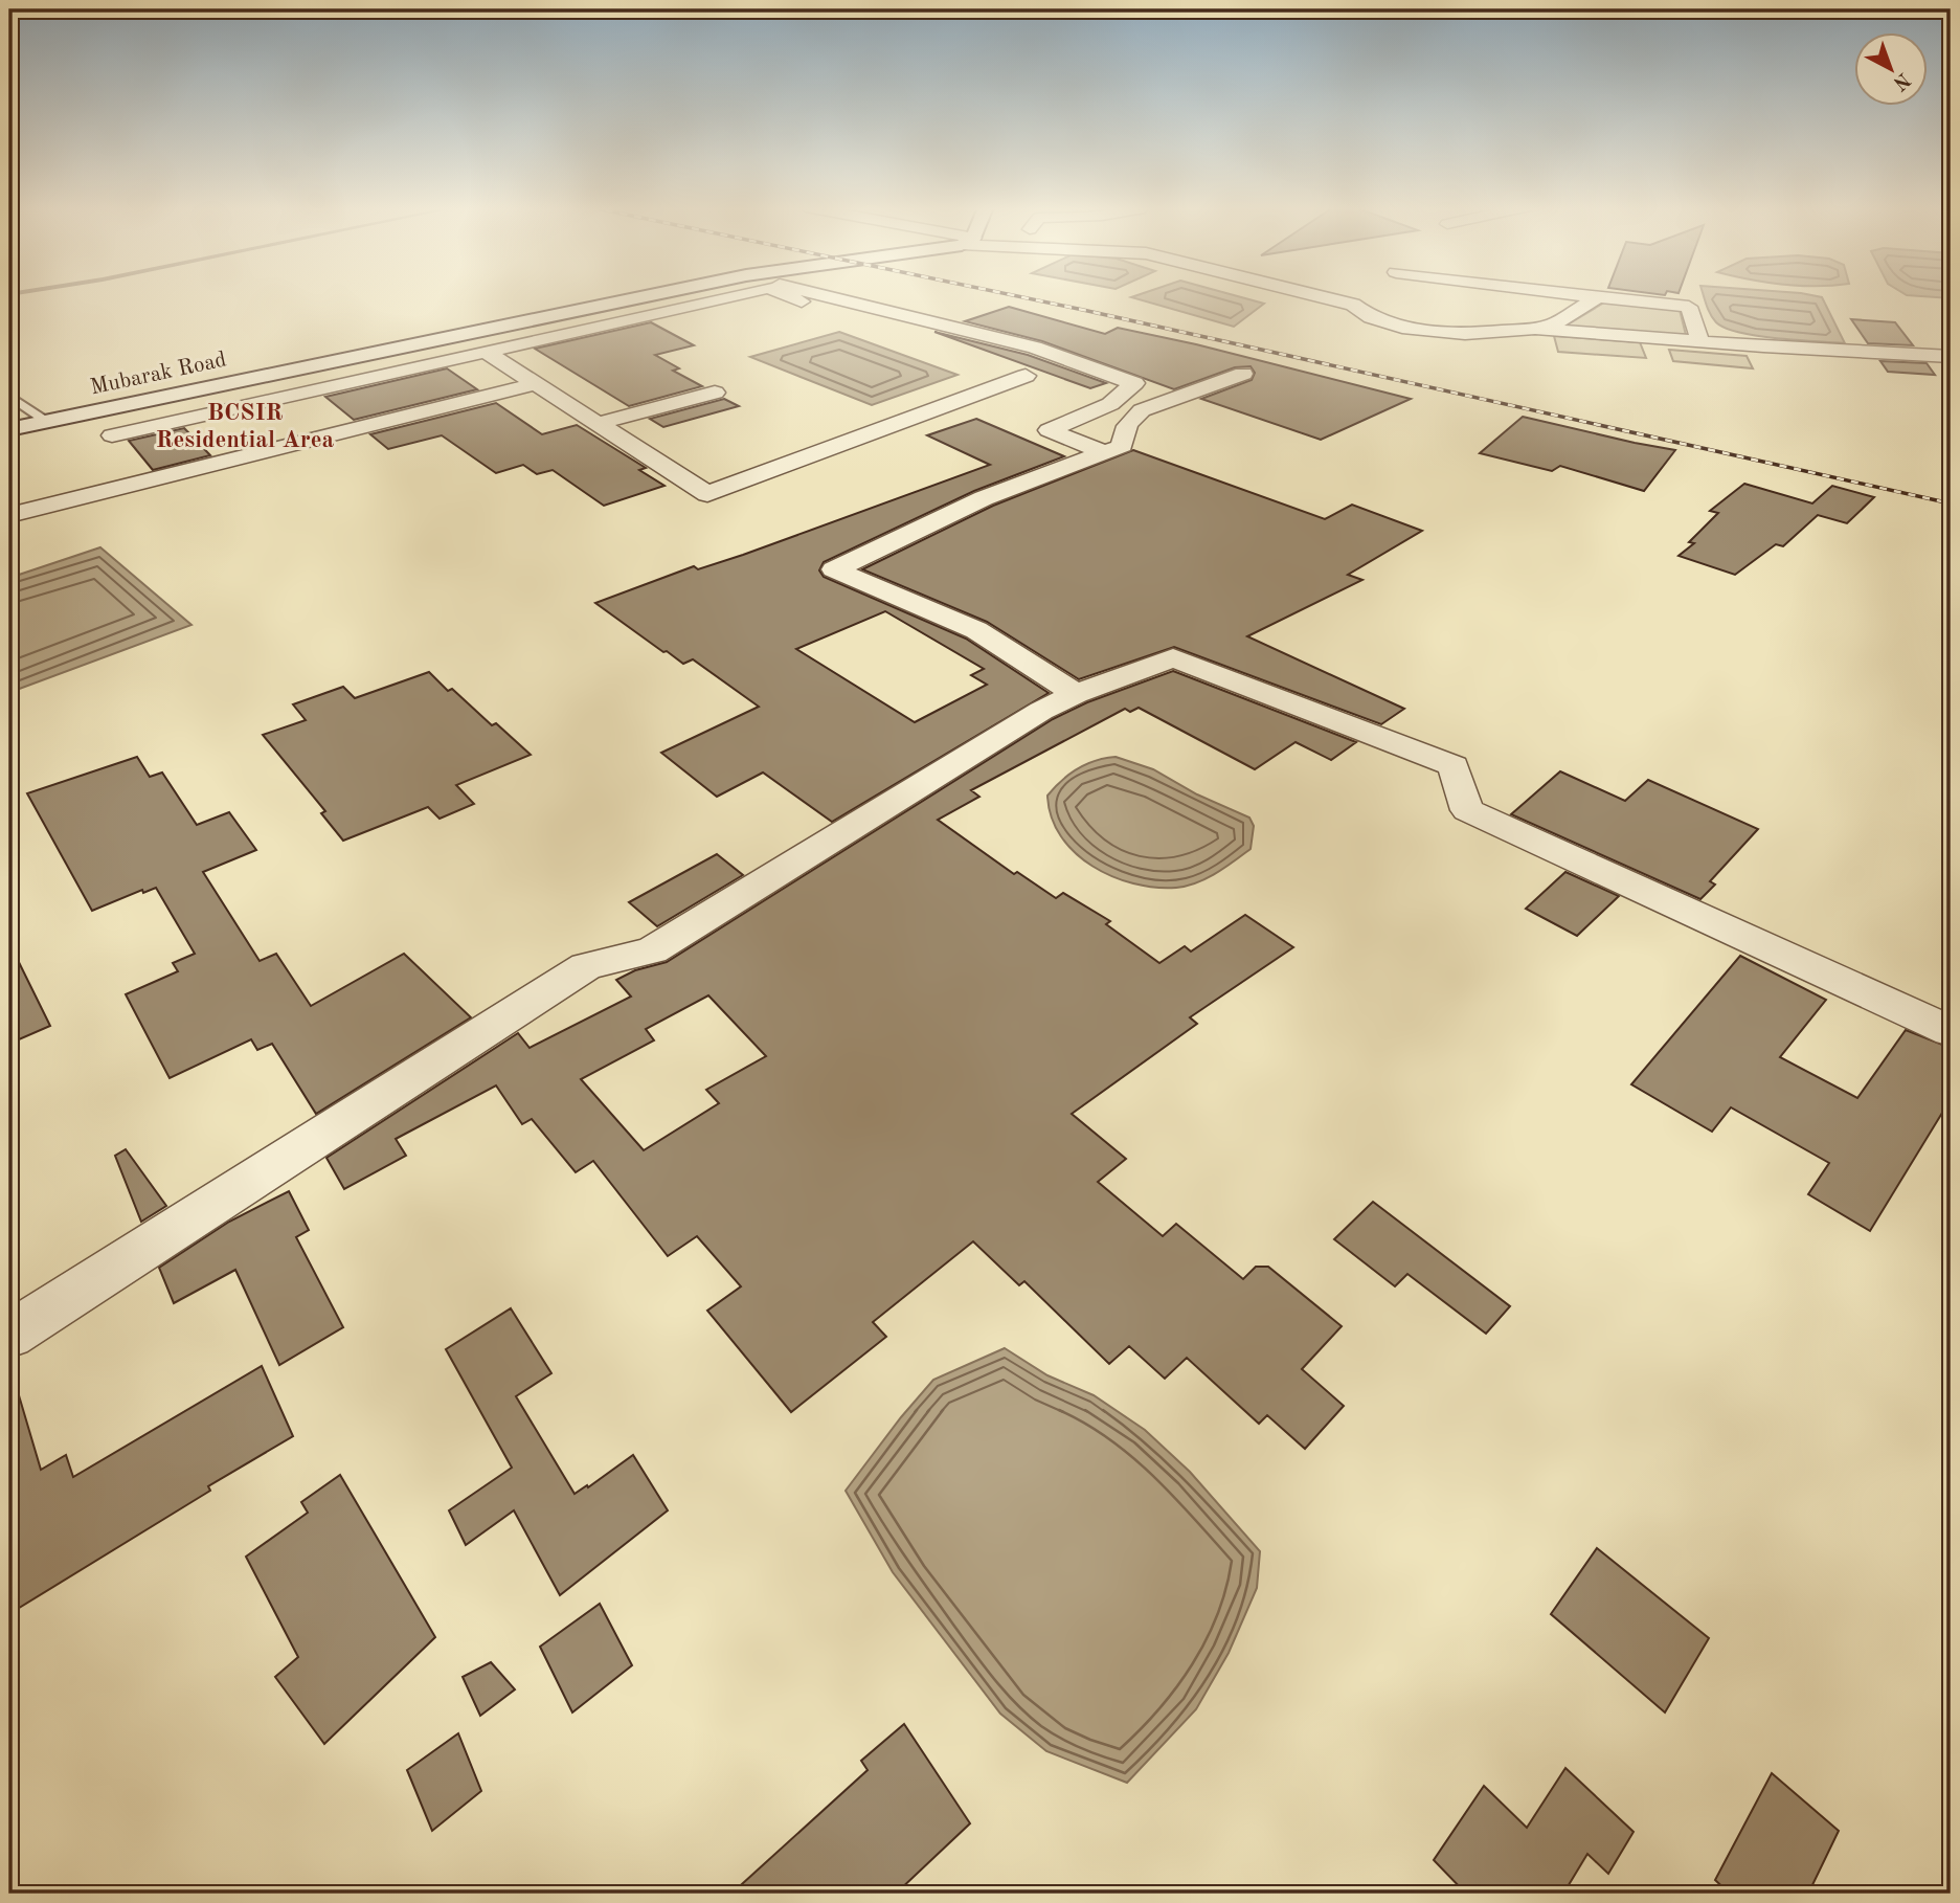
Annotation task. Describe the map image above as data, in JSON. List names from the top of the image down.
{
  "streets": {
    "street": ["Mubarak Road"]
  },
  "districts": ["BCSIR Residential Area"],
  "north": "bottom right"
}
